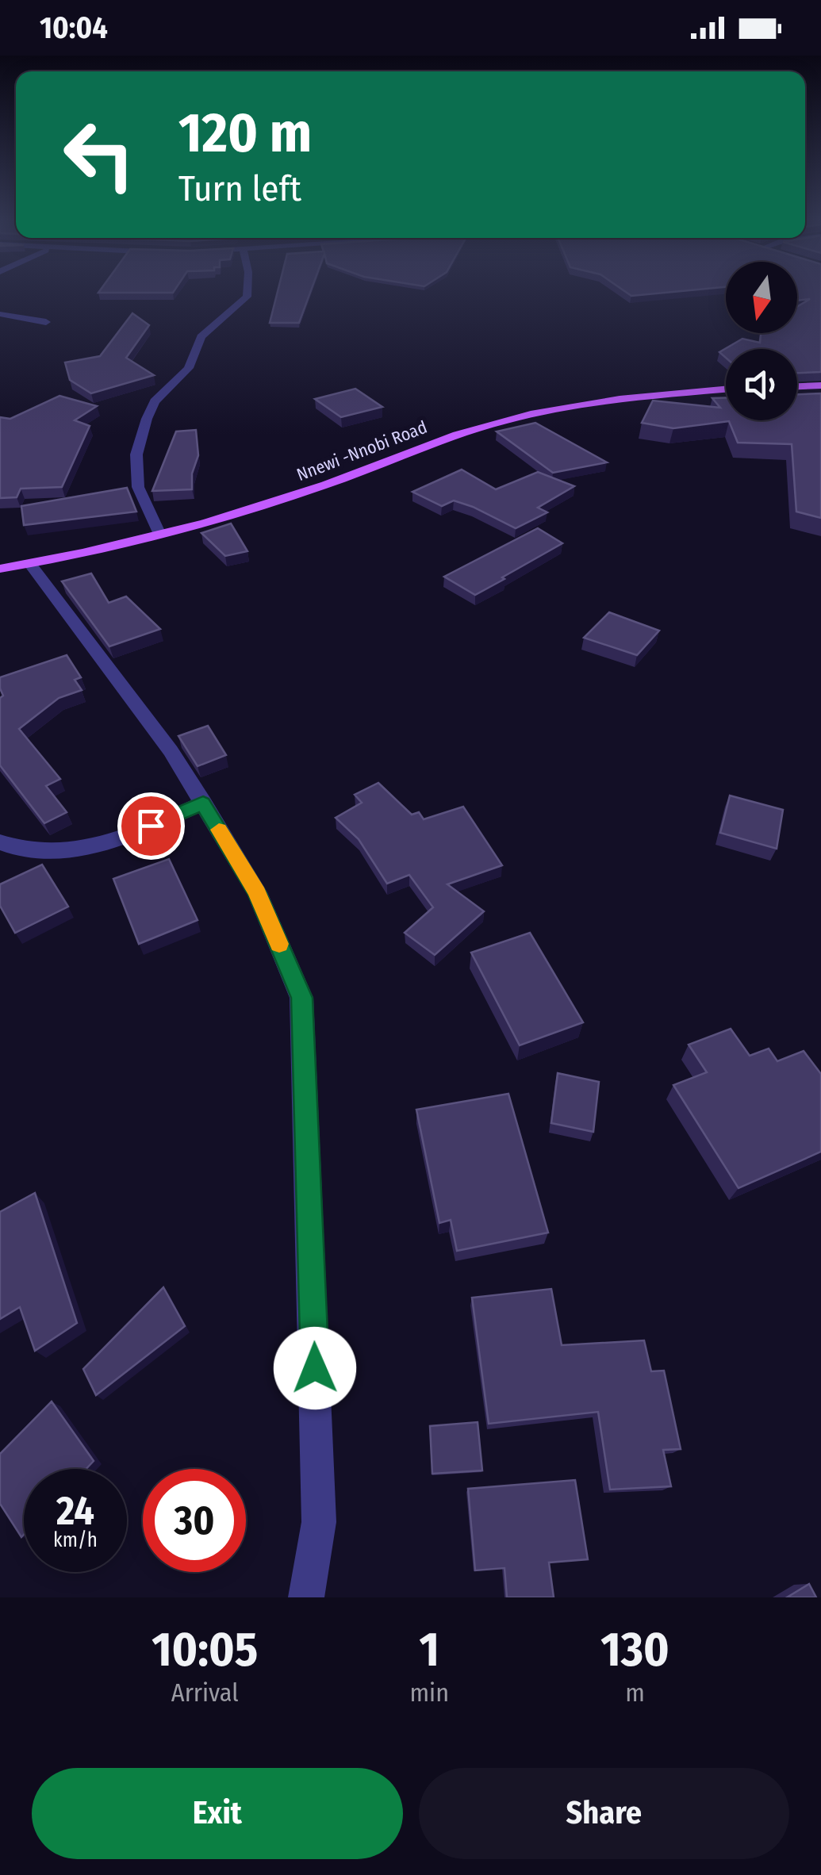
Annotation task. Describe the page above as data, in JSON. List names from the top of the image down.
{
  "streets": {
    "main road": ["Nnewi -Nnobi Road"]
  },
  "north": "bottom",
  "page": {
    "status": "10:04",
    "turn": ["120 m", "Turn left"],
    "speed": "24 km/h",
    "limit": "30",
    "eta": [
      "10:05",
      "Arrival",
      "1",
      "min",
      "130",
      "m"
    ],
    "buttons": ["Exit", "Share"]
  }
}
